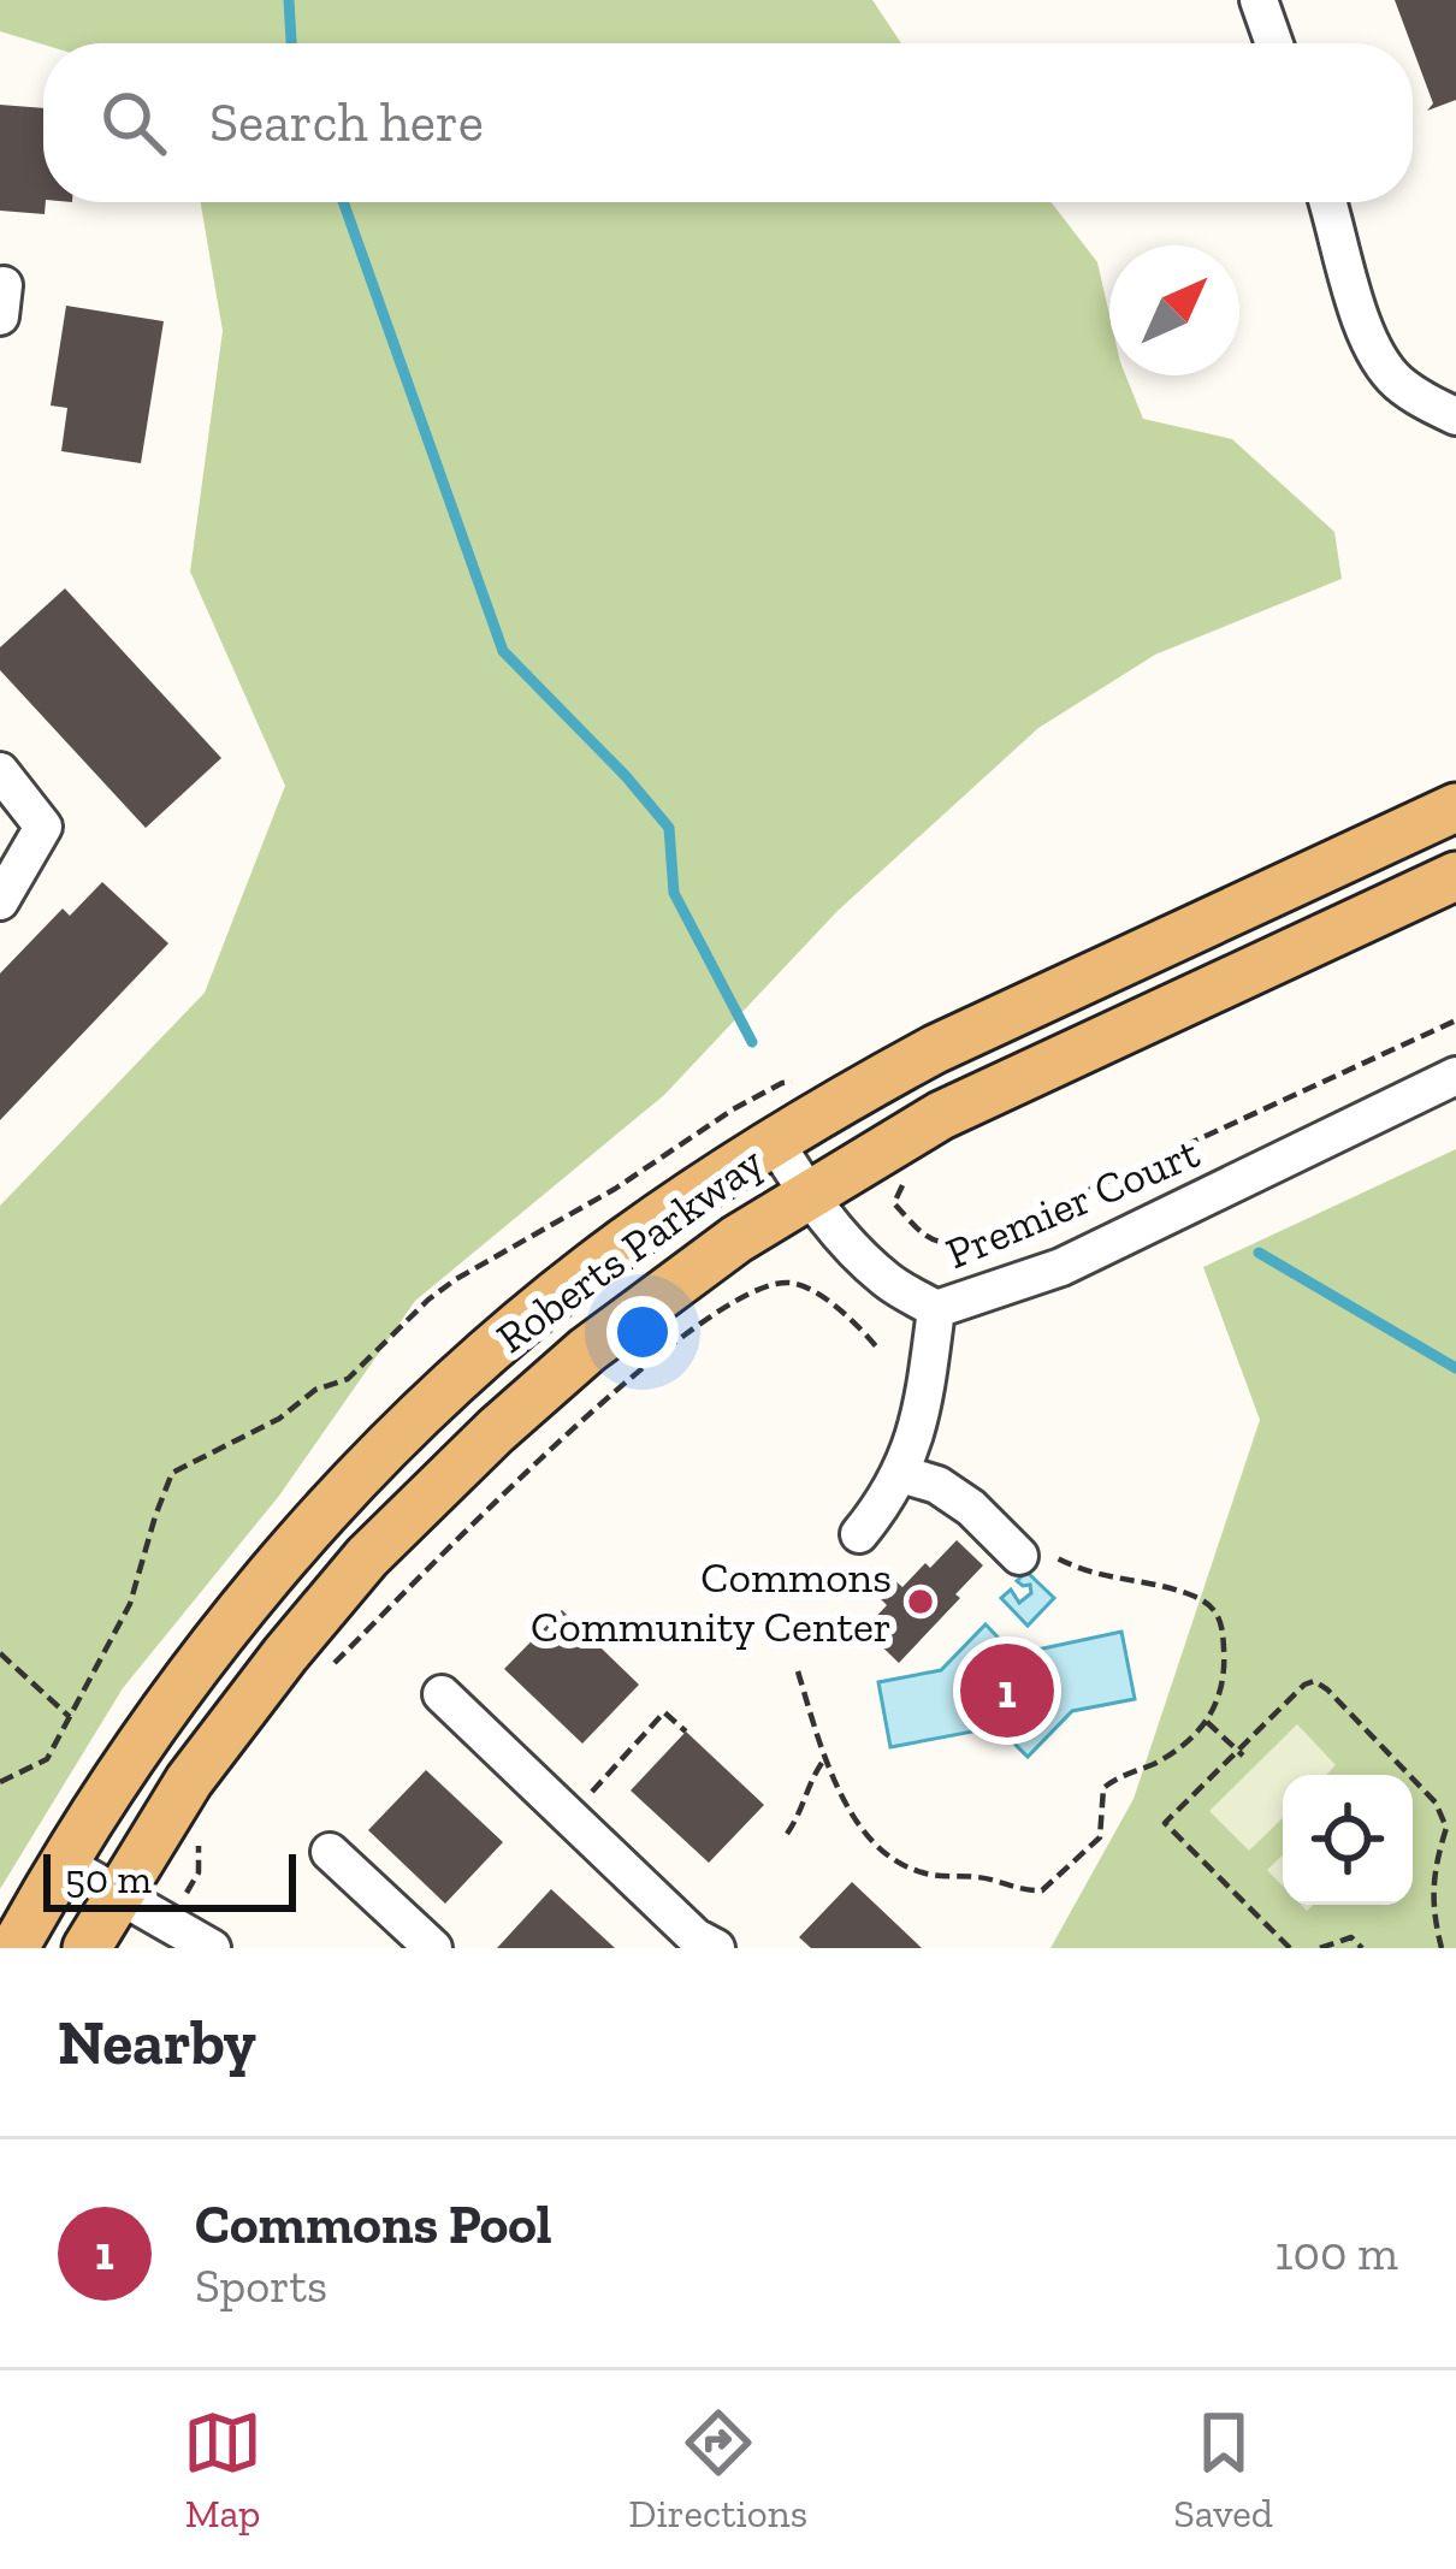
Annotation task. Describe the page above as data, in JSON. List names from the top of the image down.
{
  "streets": {
    "main road": ["Roberts Parkway"],
    "street": ["Premier Court"]
  },
  "crossings": [
    ["Premier Court", "Roberts Parkway"]
  ],
  "places": ["Commons Community Center"],
  "scale_bar": "50 m",
  "north": "top right",
  "page": {
    "search": "Search here",
    "pins": "1",
    "scale": "50 m",
    "heading": "Nearby",
    "list": [
      {
        "mark": "1",
        "name": "Commons Pool",
        "note": "Sports",
        "value": "100 m"
      }
    ],
    "nav": ["Map", "Directions", "Saved"]
  }
}
